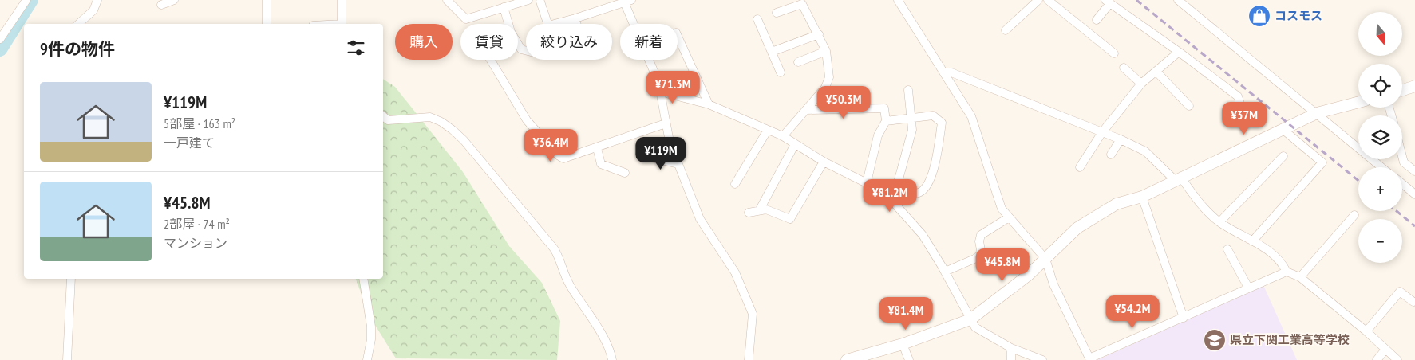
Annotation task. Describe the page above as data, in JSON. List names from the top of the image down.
{
  "places": {
    "shop": ["コスモス"],
    "school or university": ["県立下関工業高等学校"]
  },
  "north": "bottom",
  "page": {
    "map_buttons": ["+", "−"],
    "chip": [
      "購入",
      "賃貸",
      "絞り込み",
      "新着"
    ],
    "heading": "9件の物件",
    "price": [
      "¥71.3M",
      "¥50.3M",
      "¥37M",
      "¥36.4M",
      "¥119M",
      "¥81.2M",
      "¥45.8M",
      "¥54.2M",
      "¥81.4M"
    ],
    "list": [
      {
        "name": "¥119M",
        "note": "5部屋 · 163 m² · 一戸建て"
      },
      {
        "name": "¥45.8M",
        "note": "2部屋 · 74 m² · マンション"
      }
    ]
  }
}
